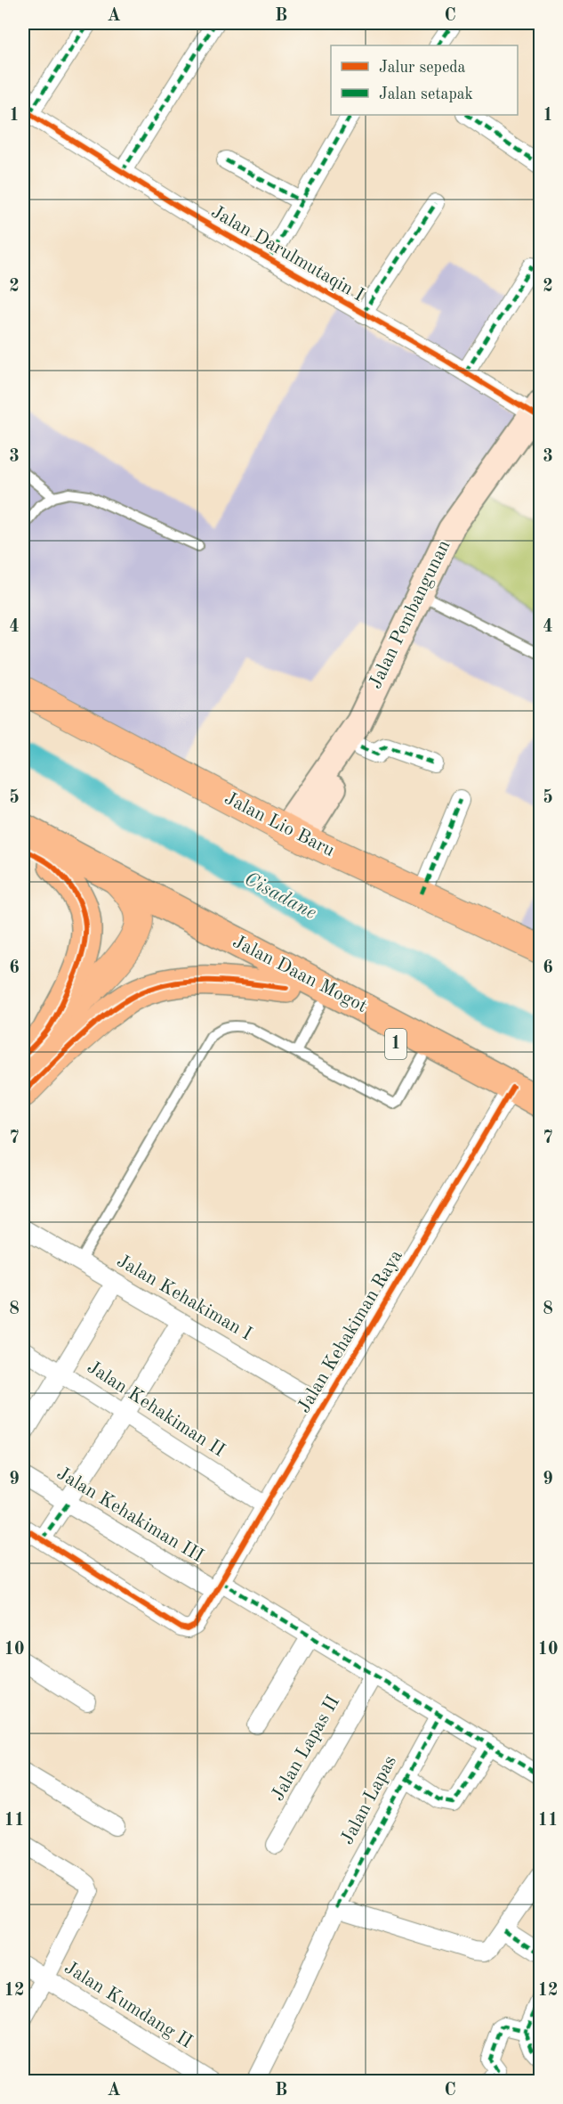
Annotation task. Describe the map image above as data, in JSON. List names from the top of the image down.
{
  "streets": {
    "highway": ["Jalan Daan Mogot", "1"],
    "main road": ["Jalan Lio Baru"],
    "street": [
      "Jalan Darulmutaqin I",
      "Jalan Pembangunan",
      "Jalan Kehakiman I",
      "Jalan Kehakiman Raya",
      "Jalan Kehakiman II",
      "Jalan Kehakiman III",
      "Jalan Lapas II",
      "Jalan Lapas",
      "Jalan Kumdang II"
    ]
  },
  "crossings": [
    ["Jalan Darulmutaqin I", "Jalan Pembangunan"],
    ["Jalan Pembangunan", "Jalan Lio Baru"],
    ["Jalan Daan Mogot", "Jalan Kehakiman Raya"],
    ["Jalan Kehakiman I", "Jalan Kehakiman Raya"],
    ["Jalan Kehakiman Raya", "Jalan Kehakiman II"],
    ["Jalan Kehakiman Raya", "Jalan Kehakiman III"],
    ["Jalan Kehakiman III", "Jalan Lapas II"],
    ["Jalan Kehakiman III", "Jalan Lapas"]
  ],
  "water": ["Cisadane"],
  "legend": ["Jalur sepeda", "Jalan setapak"],
  "grid": {
    "columns": ["A", "B", "C"],
    "rows": [
      "1",
      "2",
      "3",
      "4",
      "5",
      "6",
      "7",
      "8",
      "9",
      "10",
      "11",
      "12"
    ]
  }
}
